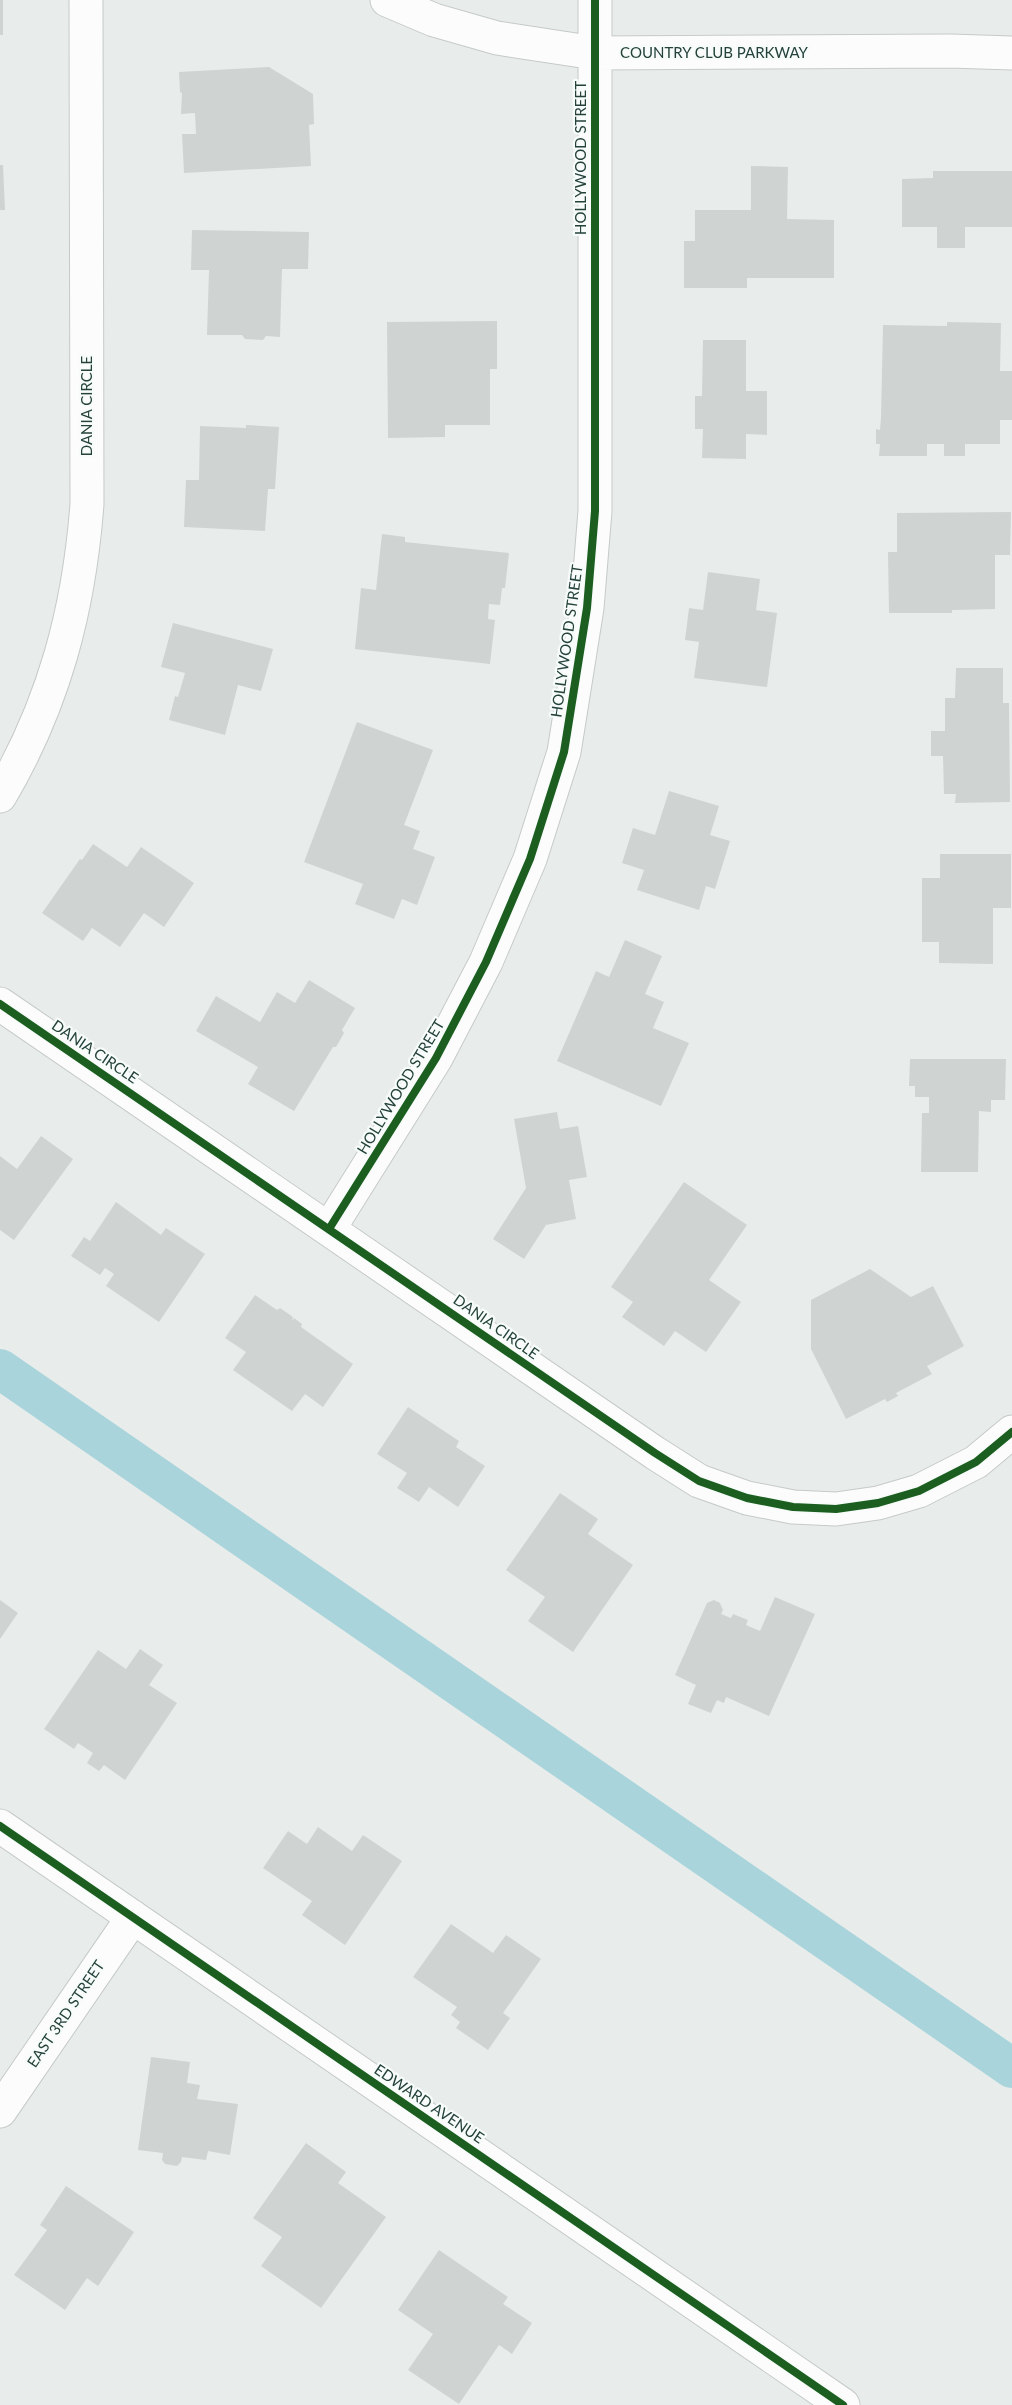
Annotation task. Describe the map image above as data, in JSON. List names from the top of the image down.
{
  "streets": {
    "street": [
      "COUNTRY CLUB PARKWAY",
      "HOLLYWOOD STREET",
      "DANIA CIRCLE",
      "EAST 3RD STREET",
      "EDWARD AVENUE"
    ]
  },
  "crossings": [
    ["COUNTRY CLUB PARKWAY", "HOLLYWOOD STREET"],
    ["HOLLYWOOD STREET", "DANIA CIRCLE"],
    ["EAST 3RD STREET", "EDWARD AVENUE"]
  ]
}
